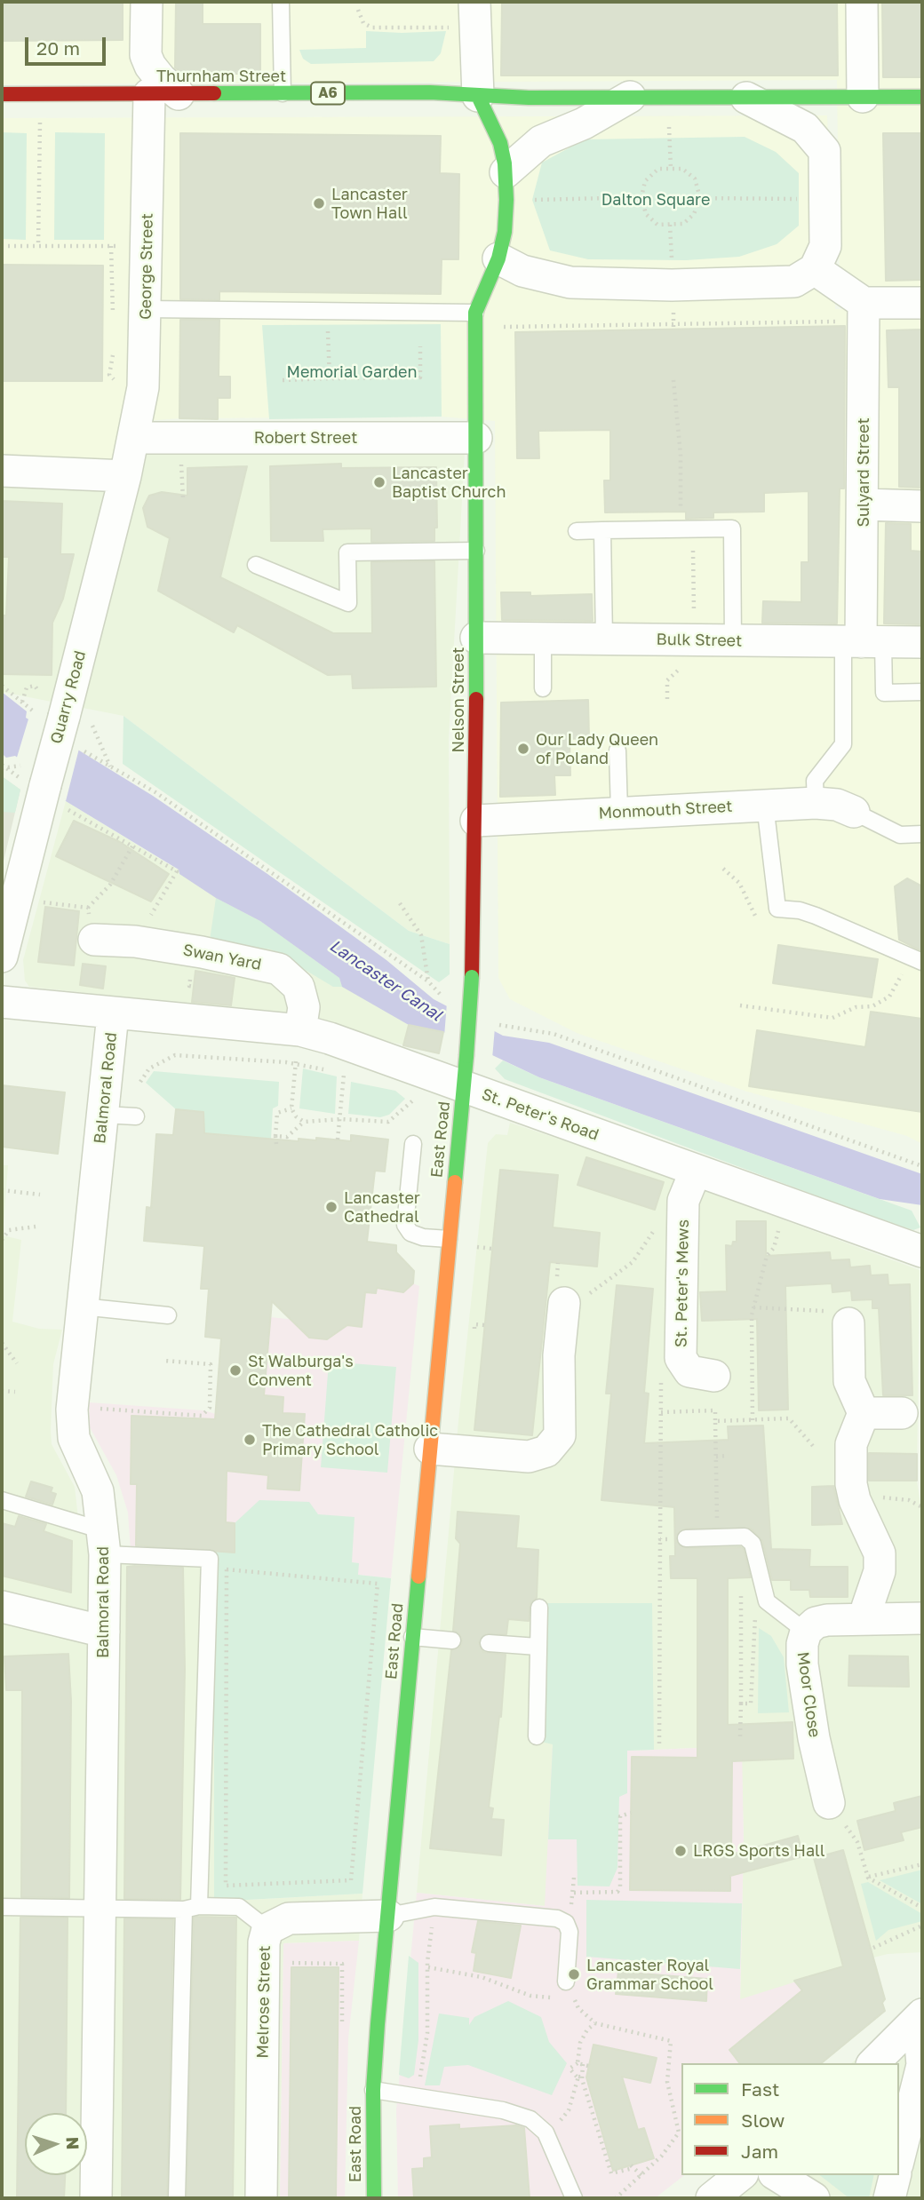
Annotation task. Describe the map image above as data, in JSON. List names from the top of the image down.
{
  "streets": {
    "street": [
      "Thurnham Street",
      "A6",
      "George Street",
      "Robert Street",
      "Sulyard Street",
      "Bulk Street",
      "Quarry Road",
      "Nelson Street",
      "Monmouth Street",
      "Swan Yard",
      "Balmoral Road",
      "St. Peter's Road",
      "East Road",
      "St. Peter's Mews",
      "Moor Close",
      "Melrose Street"
    ]
  },
  "crossings": [
    ["Thurnham Street", "A6"],
    ["Thurnham Street", "George Street"],
    ["George Street", "Robert Street"],
    ["George Street", "Quarry Road"],
    ["Robert Street", "Quarry Road"],
    ["Robert Street", "Nelson Street"],
    ["Sulyard Street", "Bulk Street"],
    ["Bulk Street", "Nelson Street"],
    ["Nelson Street", "Monmouth Street"],
    ["Nelson Street", "St. Peter's Road"],
    ["Nelson Street", "East Road"],
    ["Swan Yard", "St. Peter's Road"],
    ["Balmoral Road", "St. Peter's Road"],
    ["St. Peter's Road", "East Road"],
    ["St. Peter's Road", "St. Peter's Mews"],
    ["East Road", "Melrose Street"]
  ],
  "water": ["Lancaster Canal"],
  "parks": ["Dalton Square", "Memorial Garden"],
  "places": [
    "Lancaster Town Hall",
    "Lancaster Baptist Church",
    "Our Lady Queen of Poland",
    "Lancaster Cathedral",
    "St Walburga's Convent",
    "The Cathedral Catholic Primary School",
    "LRGS Sports Hall",
    "Lancaster Royal Grammar School"
  ],
  "legend": ["Fast", "Slow", "Jam"],
  "scale_bar": "20 m",
  "north": "right"
}
